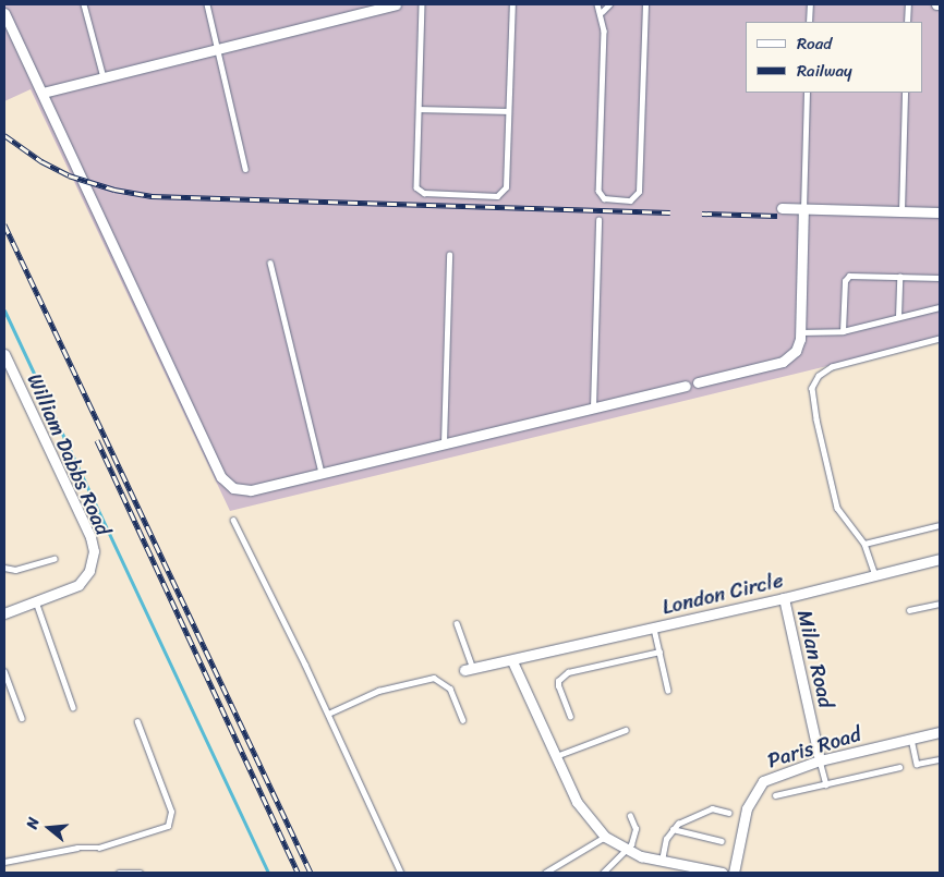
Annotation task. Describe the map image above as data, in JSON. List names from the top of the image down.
{
  "streets": {
    "street": [
      "William Dabbs Road",
      "London Circle",
      "Milan Road",
      "Paris Road"
    ]
  },
  "crossings": [
    ["London Circle", "Milan Road"],
    ["Milan Road", "Paris Road"]
  ],
  "legend": ["Road", "Railway"],
  "north": "left"
}
